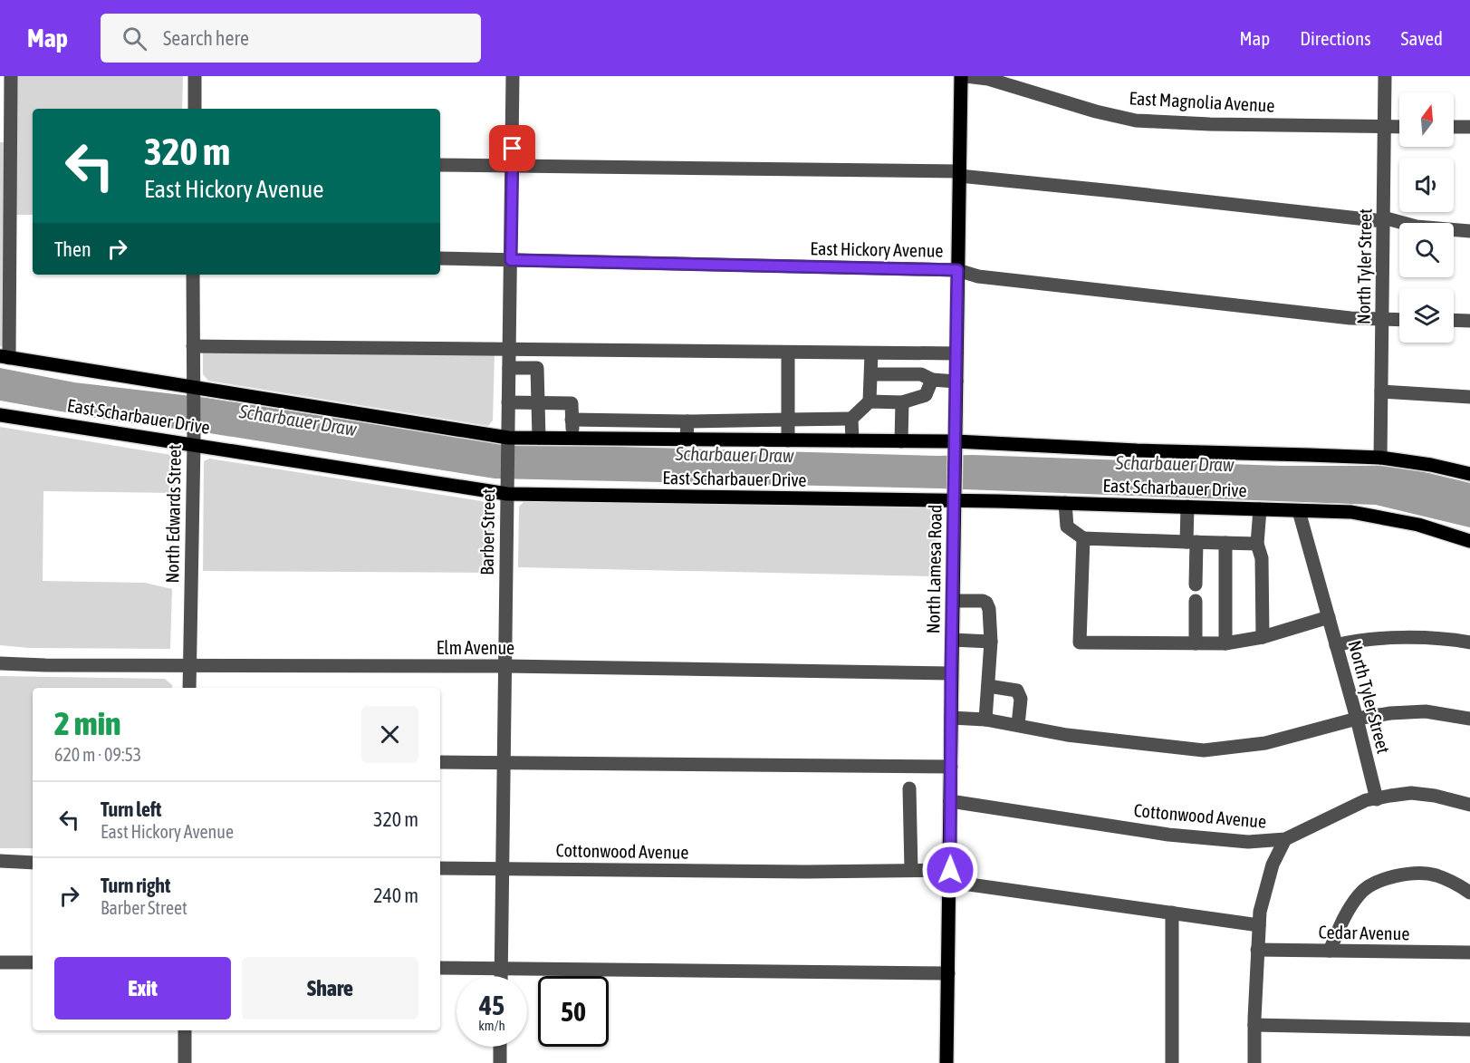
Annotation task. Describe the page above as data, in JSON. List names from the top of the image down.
{
  "streets": {
    "main road": ["East Scharbauer Drive", "North Lamesa Road"],
    "street": [
      "East Magnolia Avenue",
      "East Hickory Avenue",
      "North Tyler Street",
      "North Edwards Street",
      "Barber Street",
      "Elm Avenue",
      "Cottonwood Avenue",
      "Cedar Avenue"
    ]
  },
  "crossings": [
    ["East Magnolia Avenue", "North Tyler Street"],
    ["East Hickory Avenue", "North Tyler Street"],
    ["East Hickory Avenue", "Barber Street"],
    ["East Hickory Avenue", "North Lamesa Road"],
    ["North Tyler Street", "East Scharbauer Drive"],
    ["North Tyler Street", "Cottonwood Avenue"],
    ["East Scharbauer Drive", "North Edwards Street"],
    ["East Scharbauer Drive", "Barber Street"],
    ["East Scharbauer Drive", "North Lamesa Road"],
    ["North Edwards Street", "Elm Avenue"],
    ["Barber Street", "Elm Avenue"],
    ["Barber Street", "Cottonwood Avenue"],
    ["North Lamesa Road", "Elm Avenue"],
    ["North Lamesa Road", "Cottonwood Avenue"]
  ],
  "water": ["Scharbauer Draw"],
  "north": "top",
  "page": {
    "header": "Map",
    "search": "Search here",
    "nav": ["Map", "Directions", "Saved"],
    "turn": ["320 m", "East Hickory Avenue"],
    "then": "Then",
    "heading": ["2 min", "620 m · 09:53"],
    "list": [
      {
        "name": "Turn left",
        "note": "East Hickory Avenue",
        "value": "320 m"
      },
      {
        "name": "Turn right",
        "note": "Barber Street",
        "value": "240 m"
      }
    ],
    "buttons": ["Exit", "Share"],
    "speed": "45 km/h",
    "limit": "50"
  }
}
